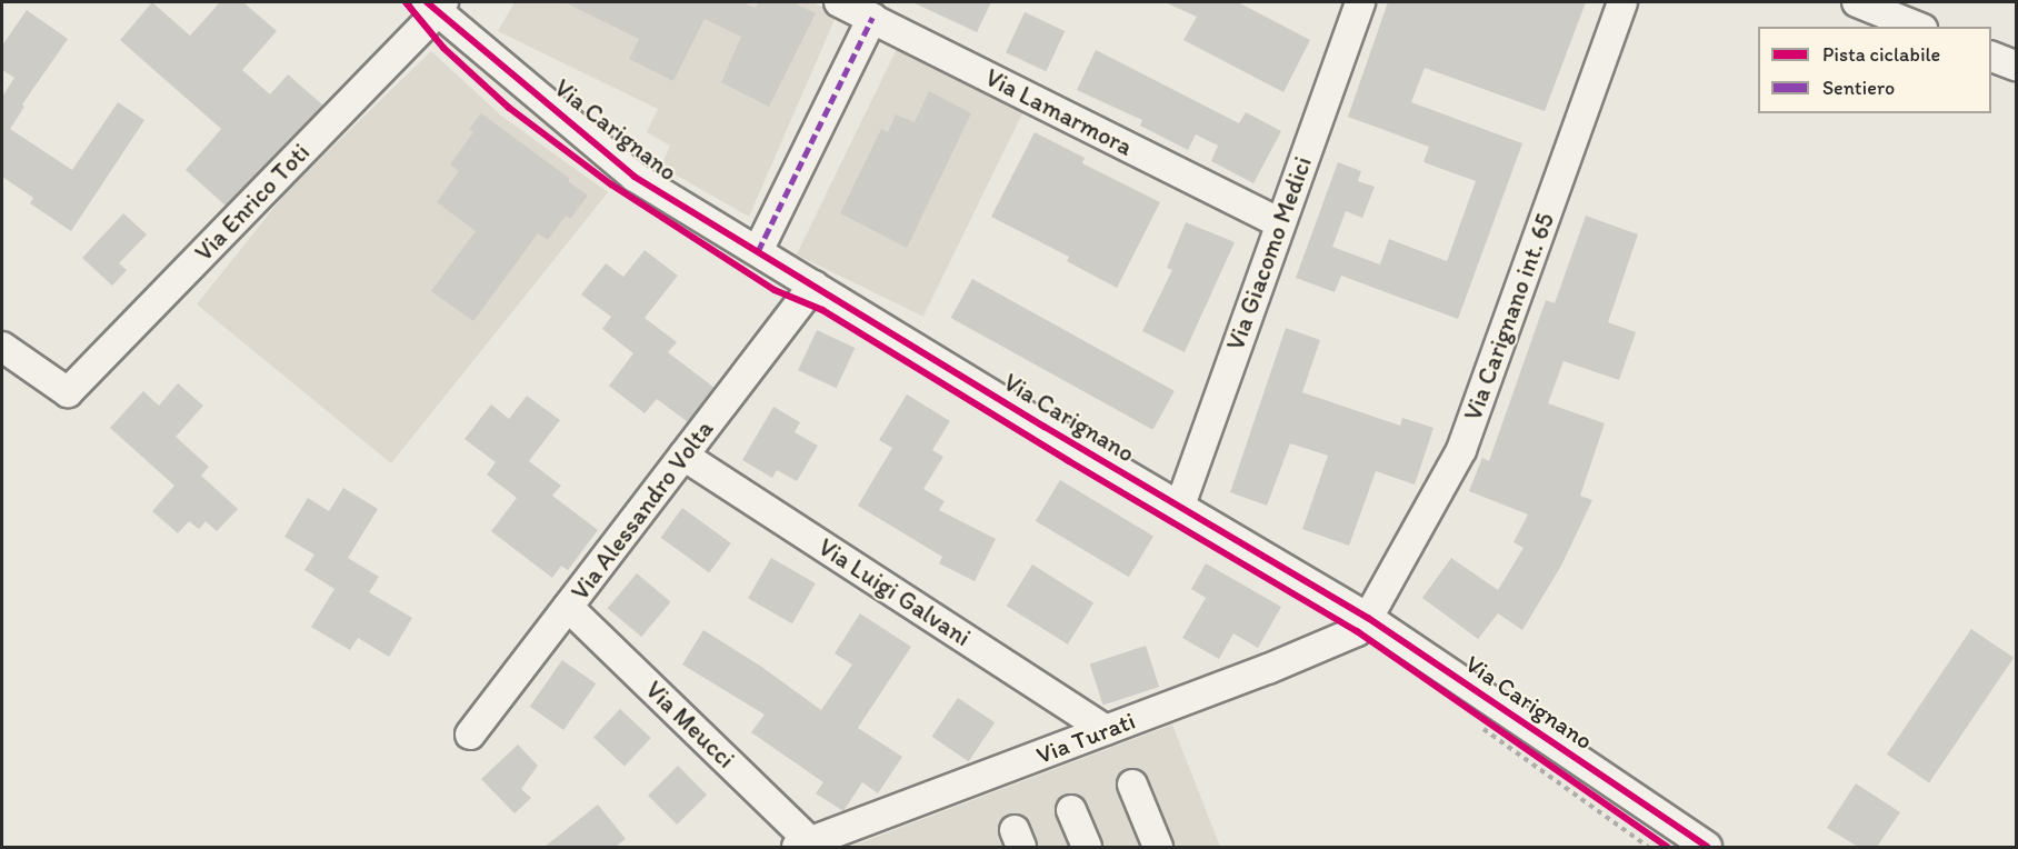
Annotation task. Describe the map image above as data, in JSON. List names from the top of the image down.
{
  "streets": {
    "street": [
      "Via Lamarmora",
      "Via Carignano",
      "Via Enrico Toti",
      "Via Giacomo Medici",
      "Via Carignano int. 65",
      "Via Alessandro Volta",
      "Via Luigi Galvani",
      "Via Meucci",
      "Via Turati"
    ]
  },
  "crossings": [
    ["Via Lamarmora", "Via Giacomo Medici"],
    ["Via Carignano", "Via Enrico Toti"],
    ["Via Carignano", "Via Giacomo Medici"],
    ["Via Carignano", "Via Carignano int. 65"],
    ["Via Carignano", "Via Alessandro Volta"],
    ["Via Carignano", "Via Turati"],
    ["Via Carignano int. 65", "Via Turati"],
    ["Via Alessandro Volta", "Via Luigi Galvani"],
    ["Via Alessandro Volta", "Via Meucci"],
    ["Via Luigi Galvani", "Via Turati"],
    ["Via Meucci", "Via Turati"]
  ],
  "legend": ["Pista ciclabile", "Sentiero"]
}
